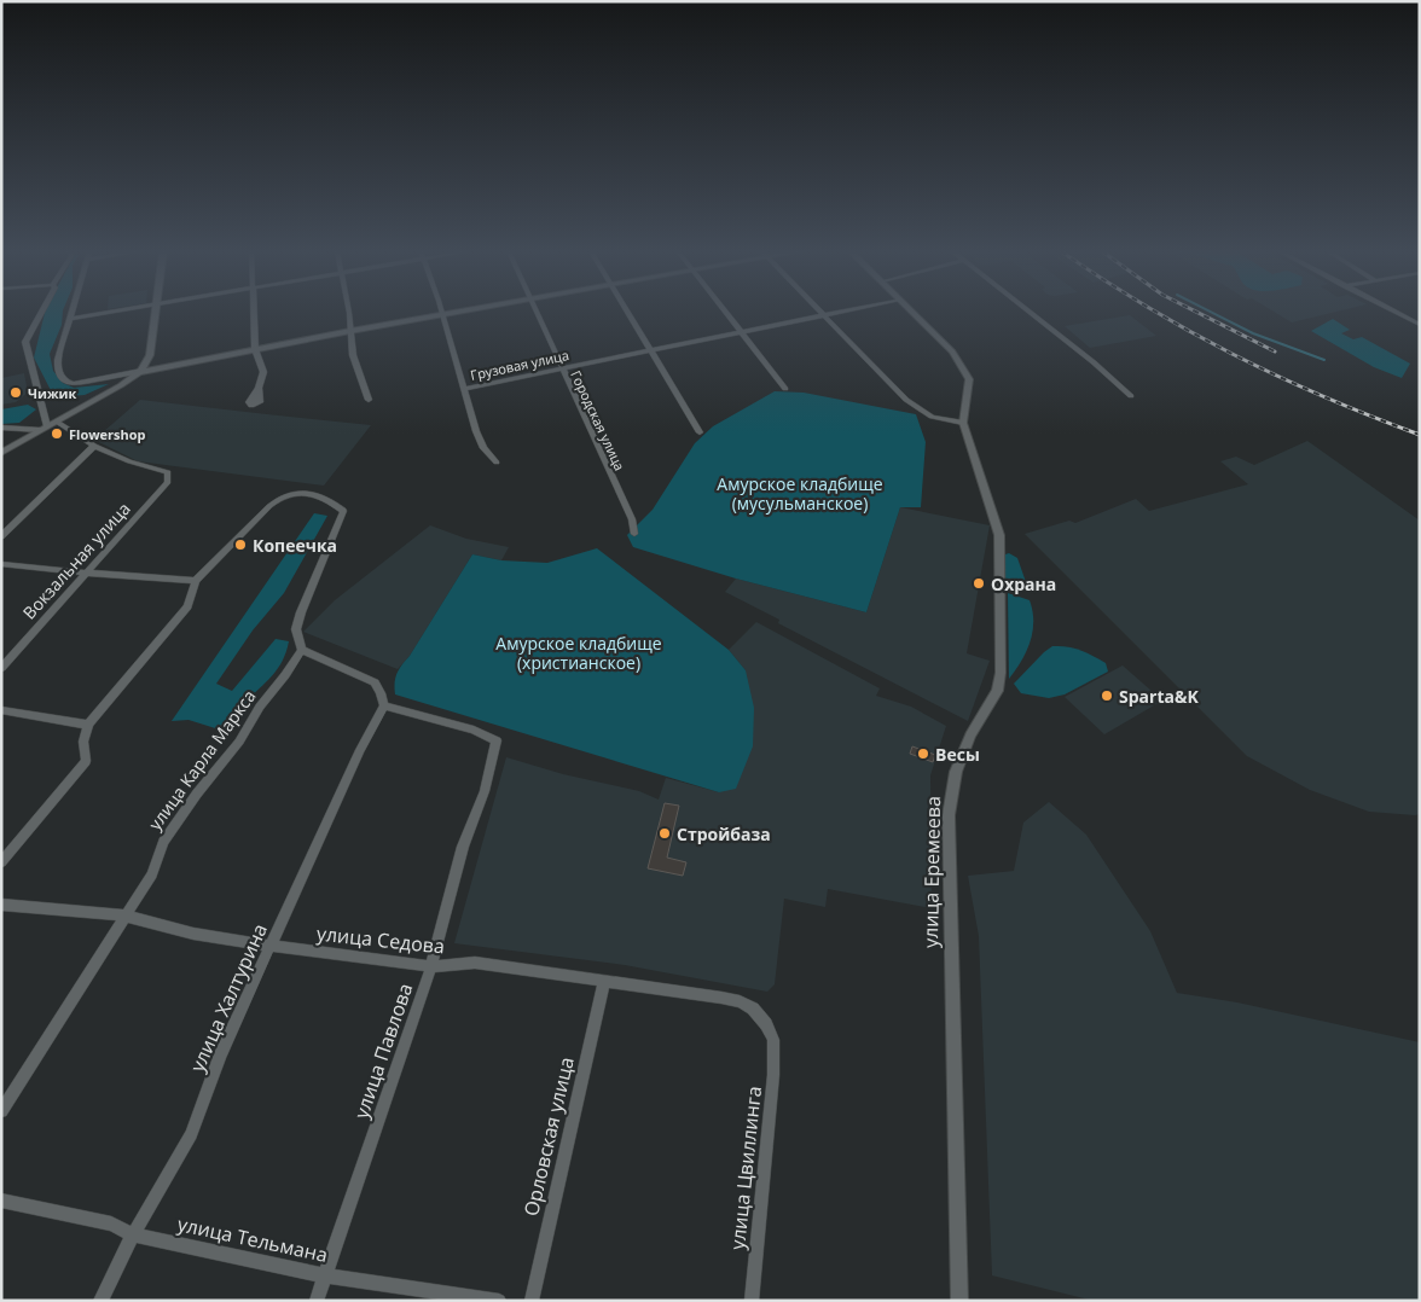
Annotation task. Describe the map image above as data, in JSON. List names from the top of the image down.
{
  "streets": {
    "street": [
      "Грузовая улица",
      "Городская улица",
      "Вокзальная улица",
      "улица Карла Маркса",
      "улица Еремеева",
      "улица Седова",
      "улица Халтурина",
      "улица Павлова",
      "Орловская улица",
      "улица Цвиллинга",
      "улица Тельмана"
    ]
  },
  "crossings": [
    ["Грузовая улица", "Городская улица"],
    ["улица Карла Маркса", "улица Седова"],
    ["улица Седова", "улица Халтурина"],
    ["улица Седова", "улица Павлова"],
    ["улица Седова", "Орловская улица"],
    ["улица Седова", "улица Цвиллинга"],
    ["улица Халтурина", "улица Павлова"],
    ["улица Халтурина", "улица Тельмана"],
    ["улица Павлова", "улица Тельмана"]
  ],
  "parks": ["Амурское кладбище (мусульманское)", "Амурское кладбище (христианское)"],
  "places": [
    "Чижик",
    "Flowershop",
    "Копеечка",
    "Охрана",
    "Sparta&K",
    "Весы",
    "Стройбаза"
  ]
}
